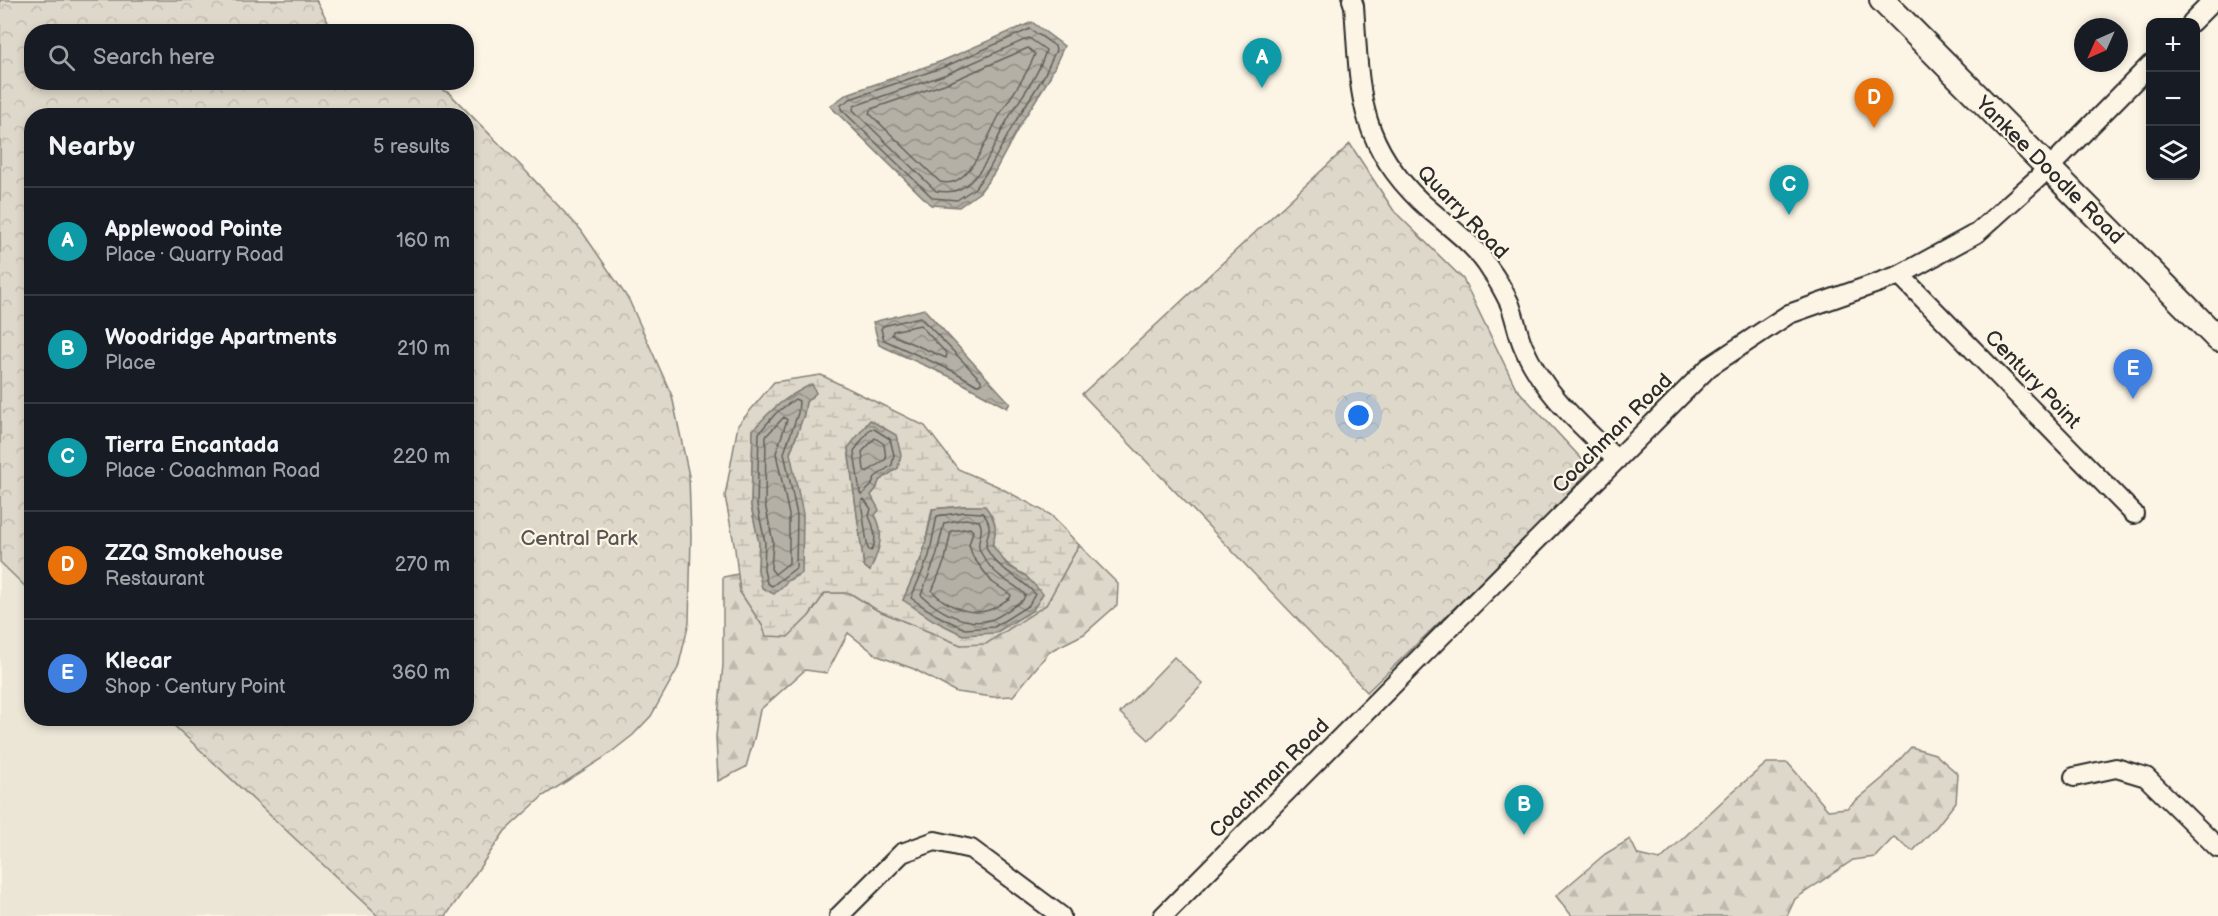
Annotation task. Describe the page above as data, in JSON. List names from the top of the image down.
{
  "streets": {
    "main road": ["Yankee Doodle Road"],
    "street": ["Quarry Road", "Century Point", "Coachman Road"]
  },
  "crossings": [
    ["Yankee Doodle Road", "Coachman Road"],
    ["Quarry Road", "Coachman Road"],
    ["Century Point", "Coachman Road"]
  ],
  "parks": ["Central Park"],
  "north": "bottom left",
  "page": {
    "map_buttons": ["+", "−"],
    "search": "Search here",
    "pins": [
      "A",
      "D",
      "C",
      "E",
      "B"
    ],
    "heading": ["Nearby", "5 results"],
    "list": [
      {
        "mark": "A",
        "name": "Applewood Pointe",
        "note": "Place · Quarry Road",
        "value": "160 m"
      },
      {
        "mark": "B",
        "name": "Woodridge Apartments",
        "note": "Place",
        "value": "210 m"
      },
      {
        "mark": "C",
        "name": "Tierra Encantada",
        "note": "Place · Coachman Road",
        "value": "220 m"
      },
      {
        "mark": "D",
        "name": "ZZQ Smokehouse",
        "note": "Restaurant",
        "value": "270 m"
      },
      {
        "mark": "E",
        "name": "Klecar",
        "note": "Shop · Century Point",
        "value": "360 m"
      }
    ]
  }
}
